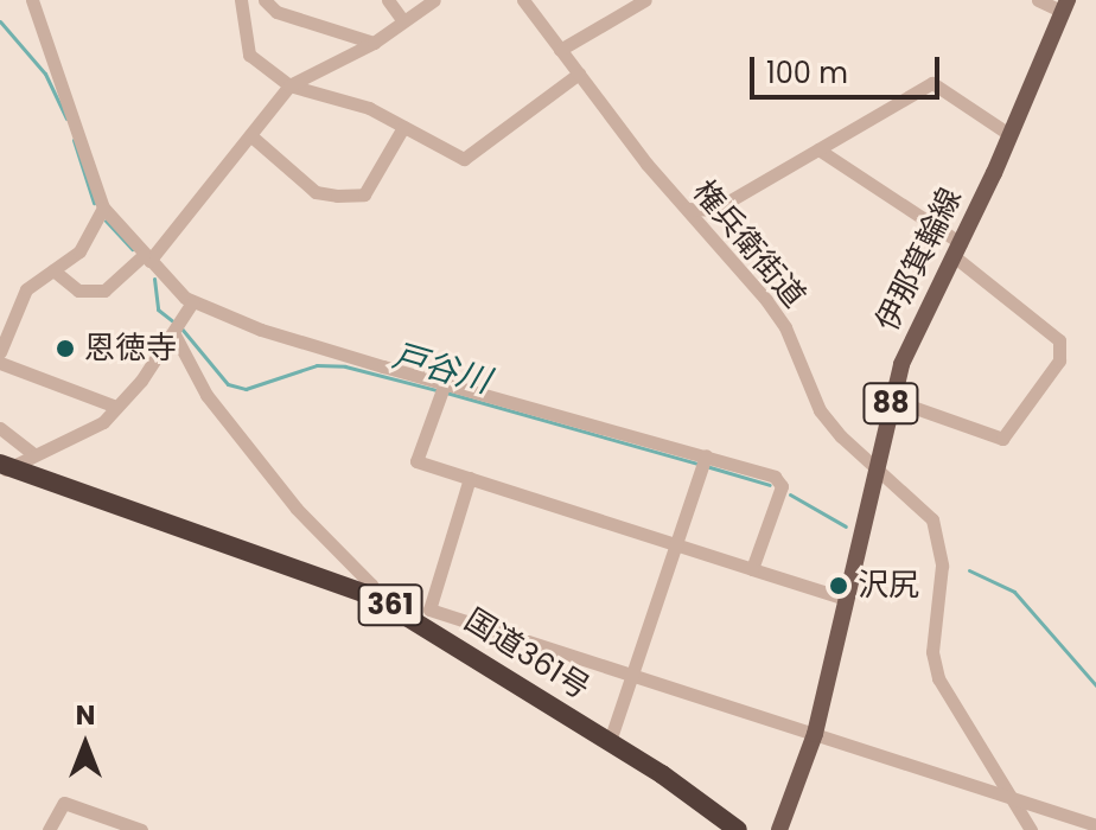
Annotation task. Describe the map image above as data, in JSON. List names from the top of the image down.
{
  "streets": {
    "highway": ["361", "国道361号"],
    "main road": ["伊那箕輪線", "88"],
    "street": ["権兵衛街道"]
  },
  "crossings": [
    ["権兵衛街道", "伊那箕輪線"]
  ],
  "water": ["戸谷川"],
  "places": ["恩徳寺", "沢尻"],
  "scale_bar": "100 m",
  "north": "top"
}
